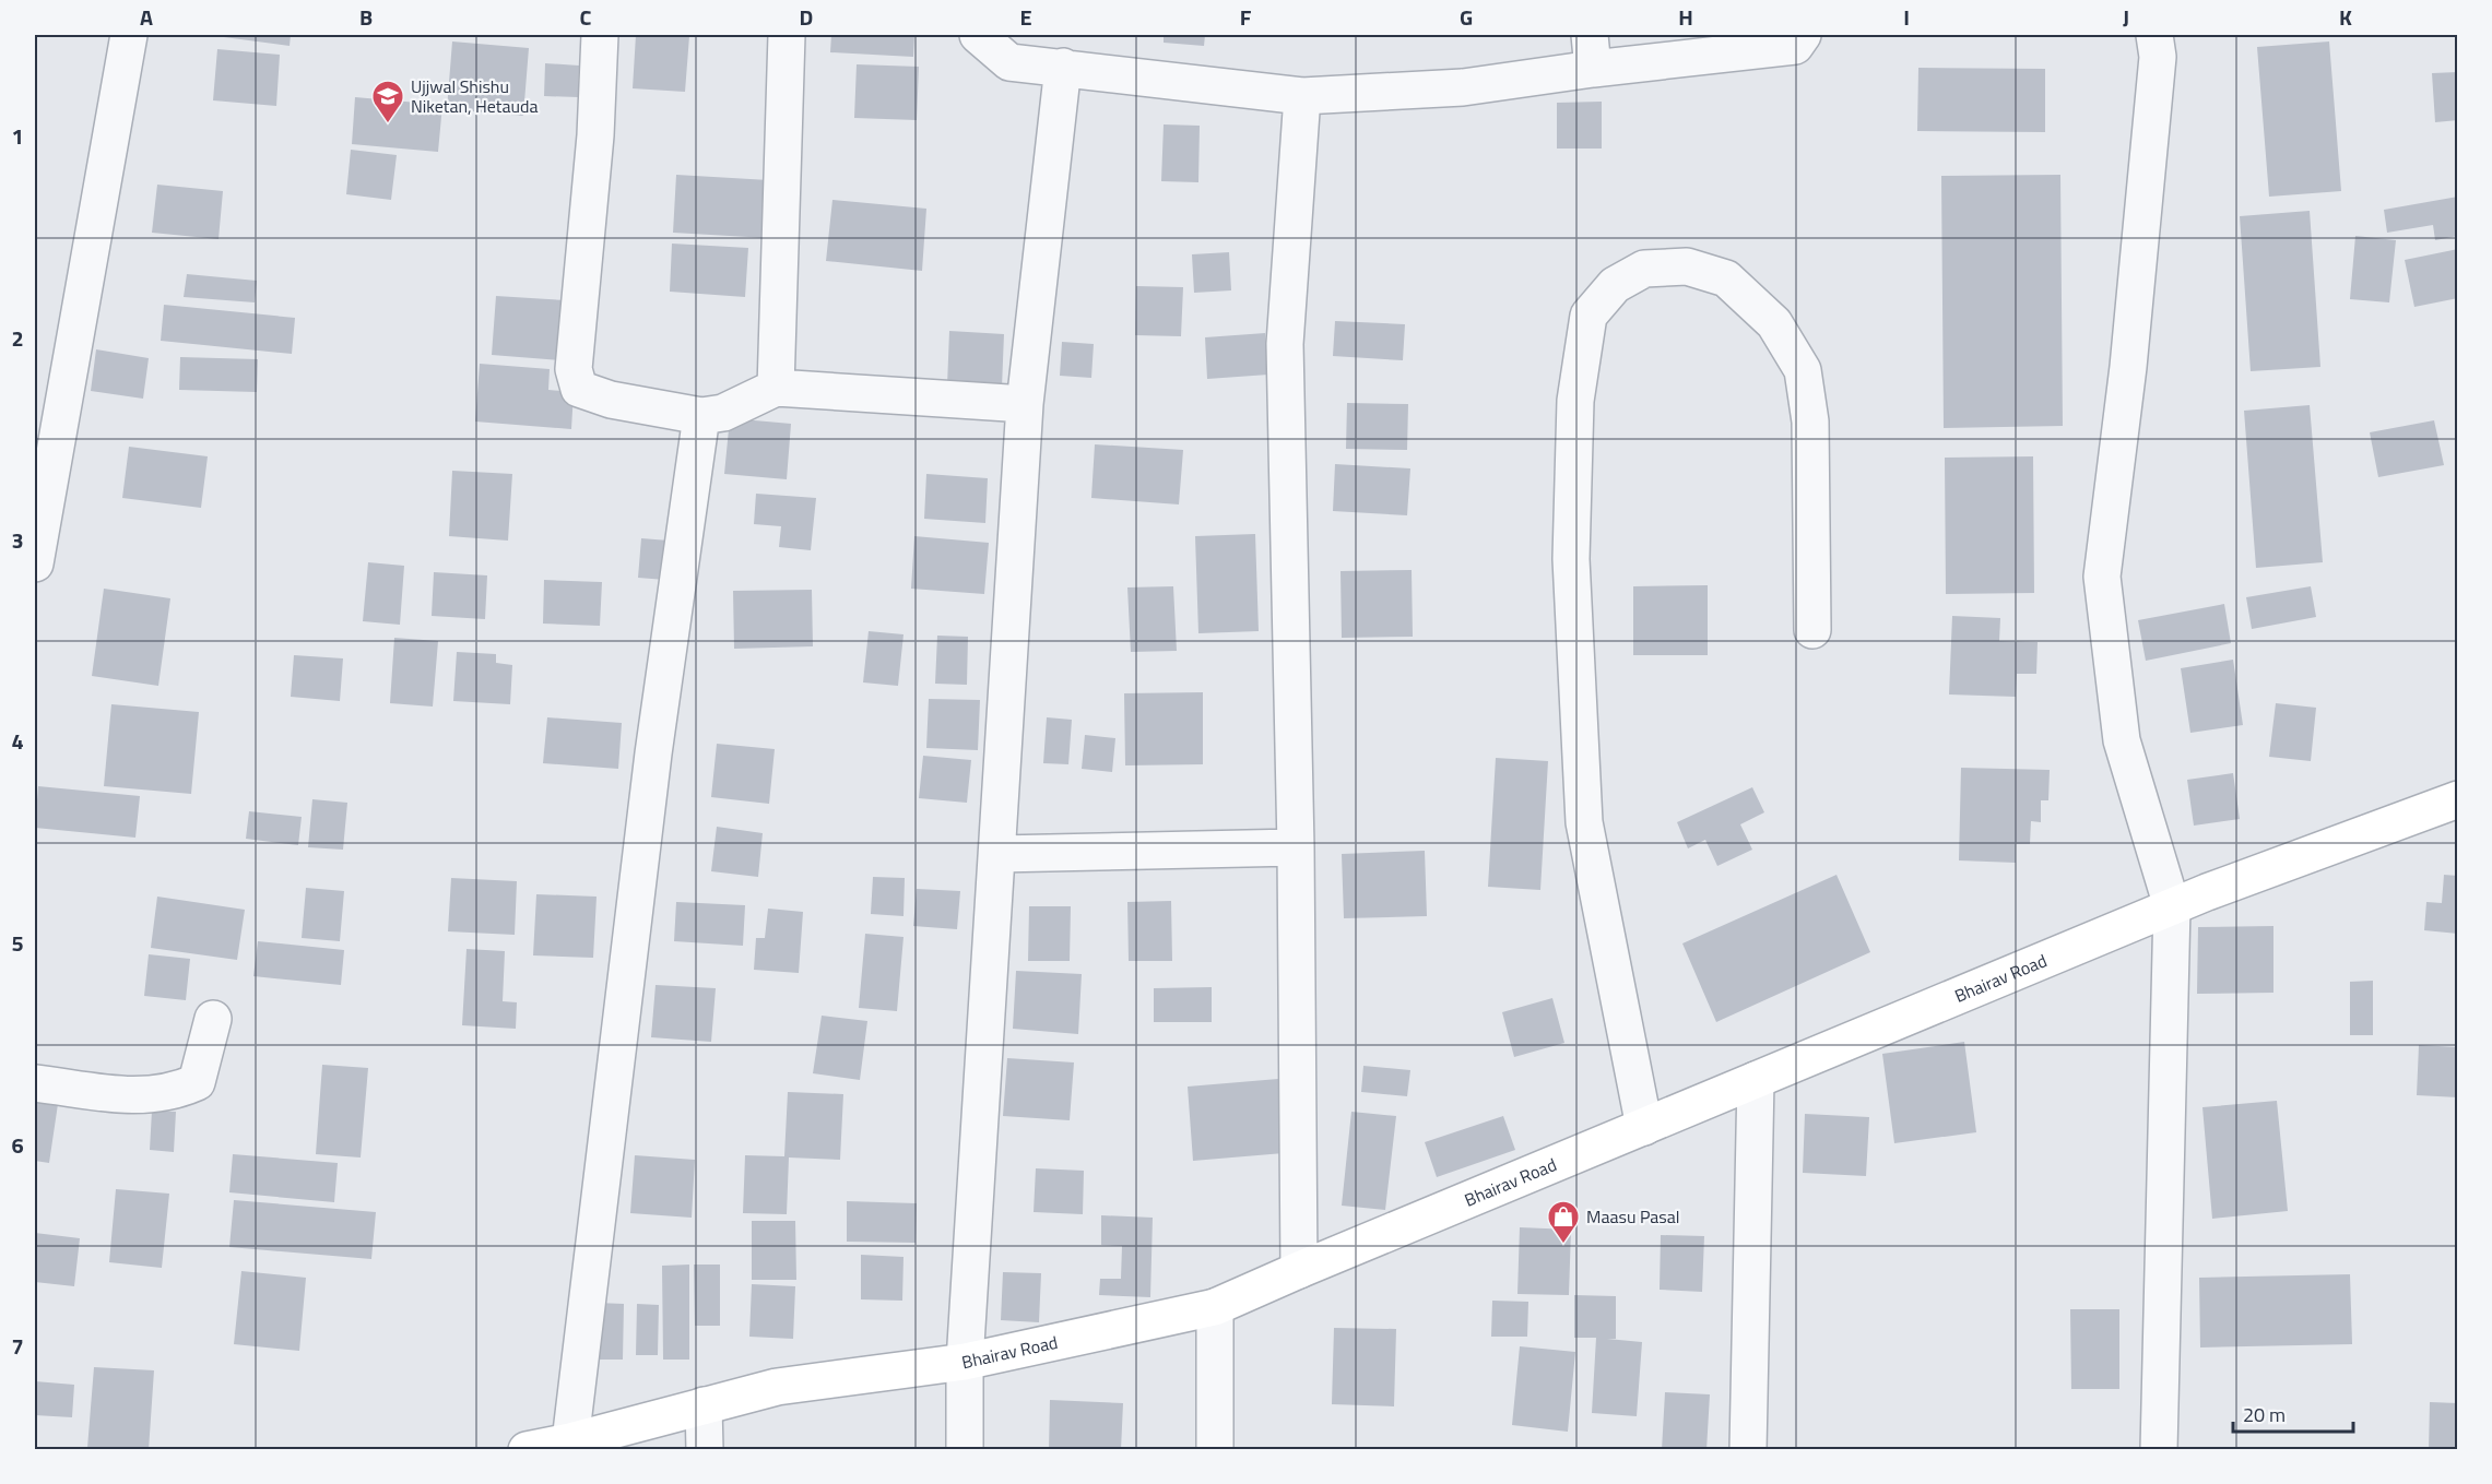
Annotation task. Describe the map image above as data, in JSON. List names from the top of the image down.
{
  "streets": {
    "main road": ["Bhairav Road"]
  },
  "places": {
    "school or university": ["Ujjwal Shishu Niketan, Hetauda"],
    "shop": ["Maasu Pasal"]
  },
  "scale_bar": "20 m",
  "grid": {
    "columns": [
      "A",
      "B",
      "C",
      "D",
      "E",
      "F",
      "G",
      "H",
      "I",
      "J",
      "K"
    ],
    "rows": [
      "1",
      "2",
      "3",
      "4",
      "5",
      "6",
      "7"
    ]
  }
}
